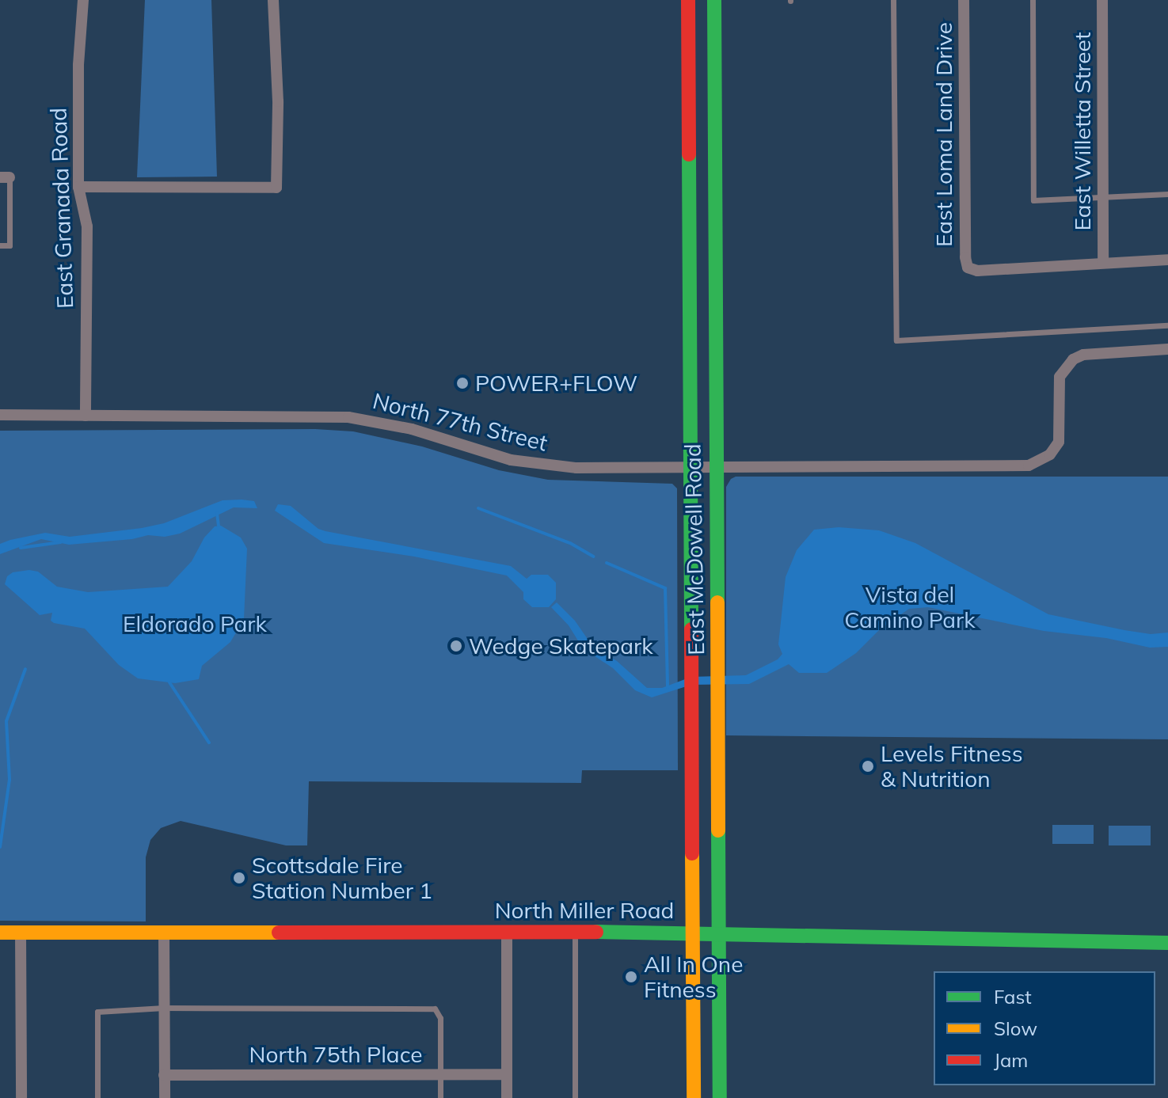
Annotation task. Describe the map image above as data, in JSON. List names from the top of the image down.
{
  "streets": {
    "main road": ["East McDowell Road", "North Miller Road"],
    "street": [
      "East Willetta Street",
      "East Loma Land Drive",
      "East Granada Road",
      "North 77th Street",
      "North 75th Place"
    ]
  },
  "crossings": [
    ["East Willetta Street", "East Loma Land Drive"],
    ["East Granada Road", "North 77th Street"],
    ["North 77th Street", "East McDowell Road"],
    ["East McDowell Road", "North Miller Road"]
  ],
  "parks": ["Vista del Camino Park", "Eldorado Park"],
  "places": [
    "POWER+FLOW",
    "Wedge Skatepark",
    "Levels Fitness & Nutrition",
    "Scottsdale Fire Station Number 1",
    "All In One Fitness"
  ],
  "legend": ["Fast", "Slow", "Jam"]
}
